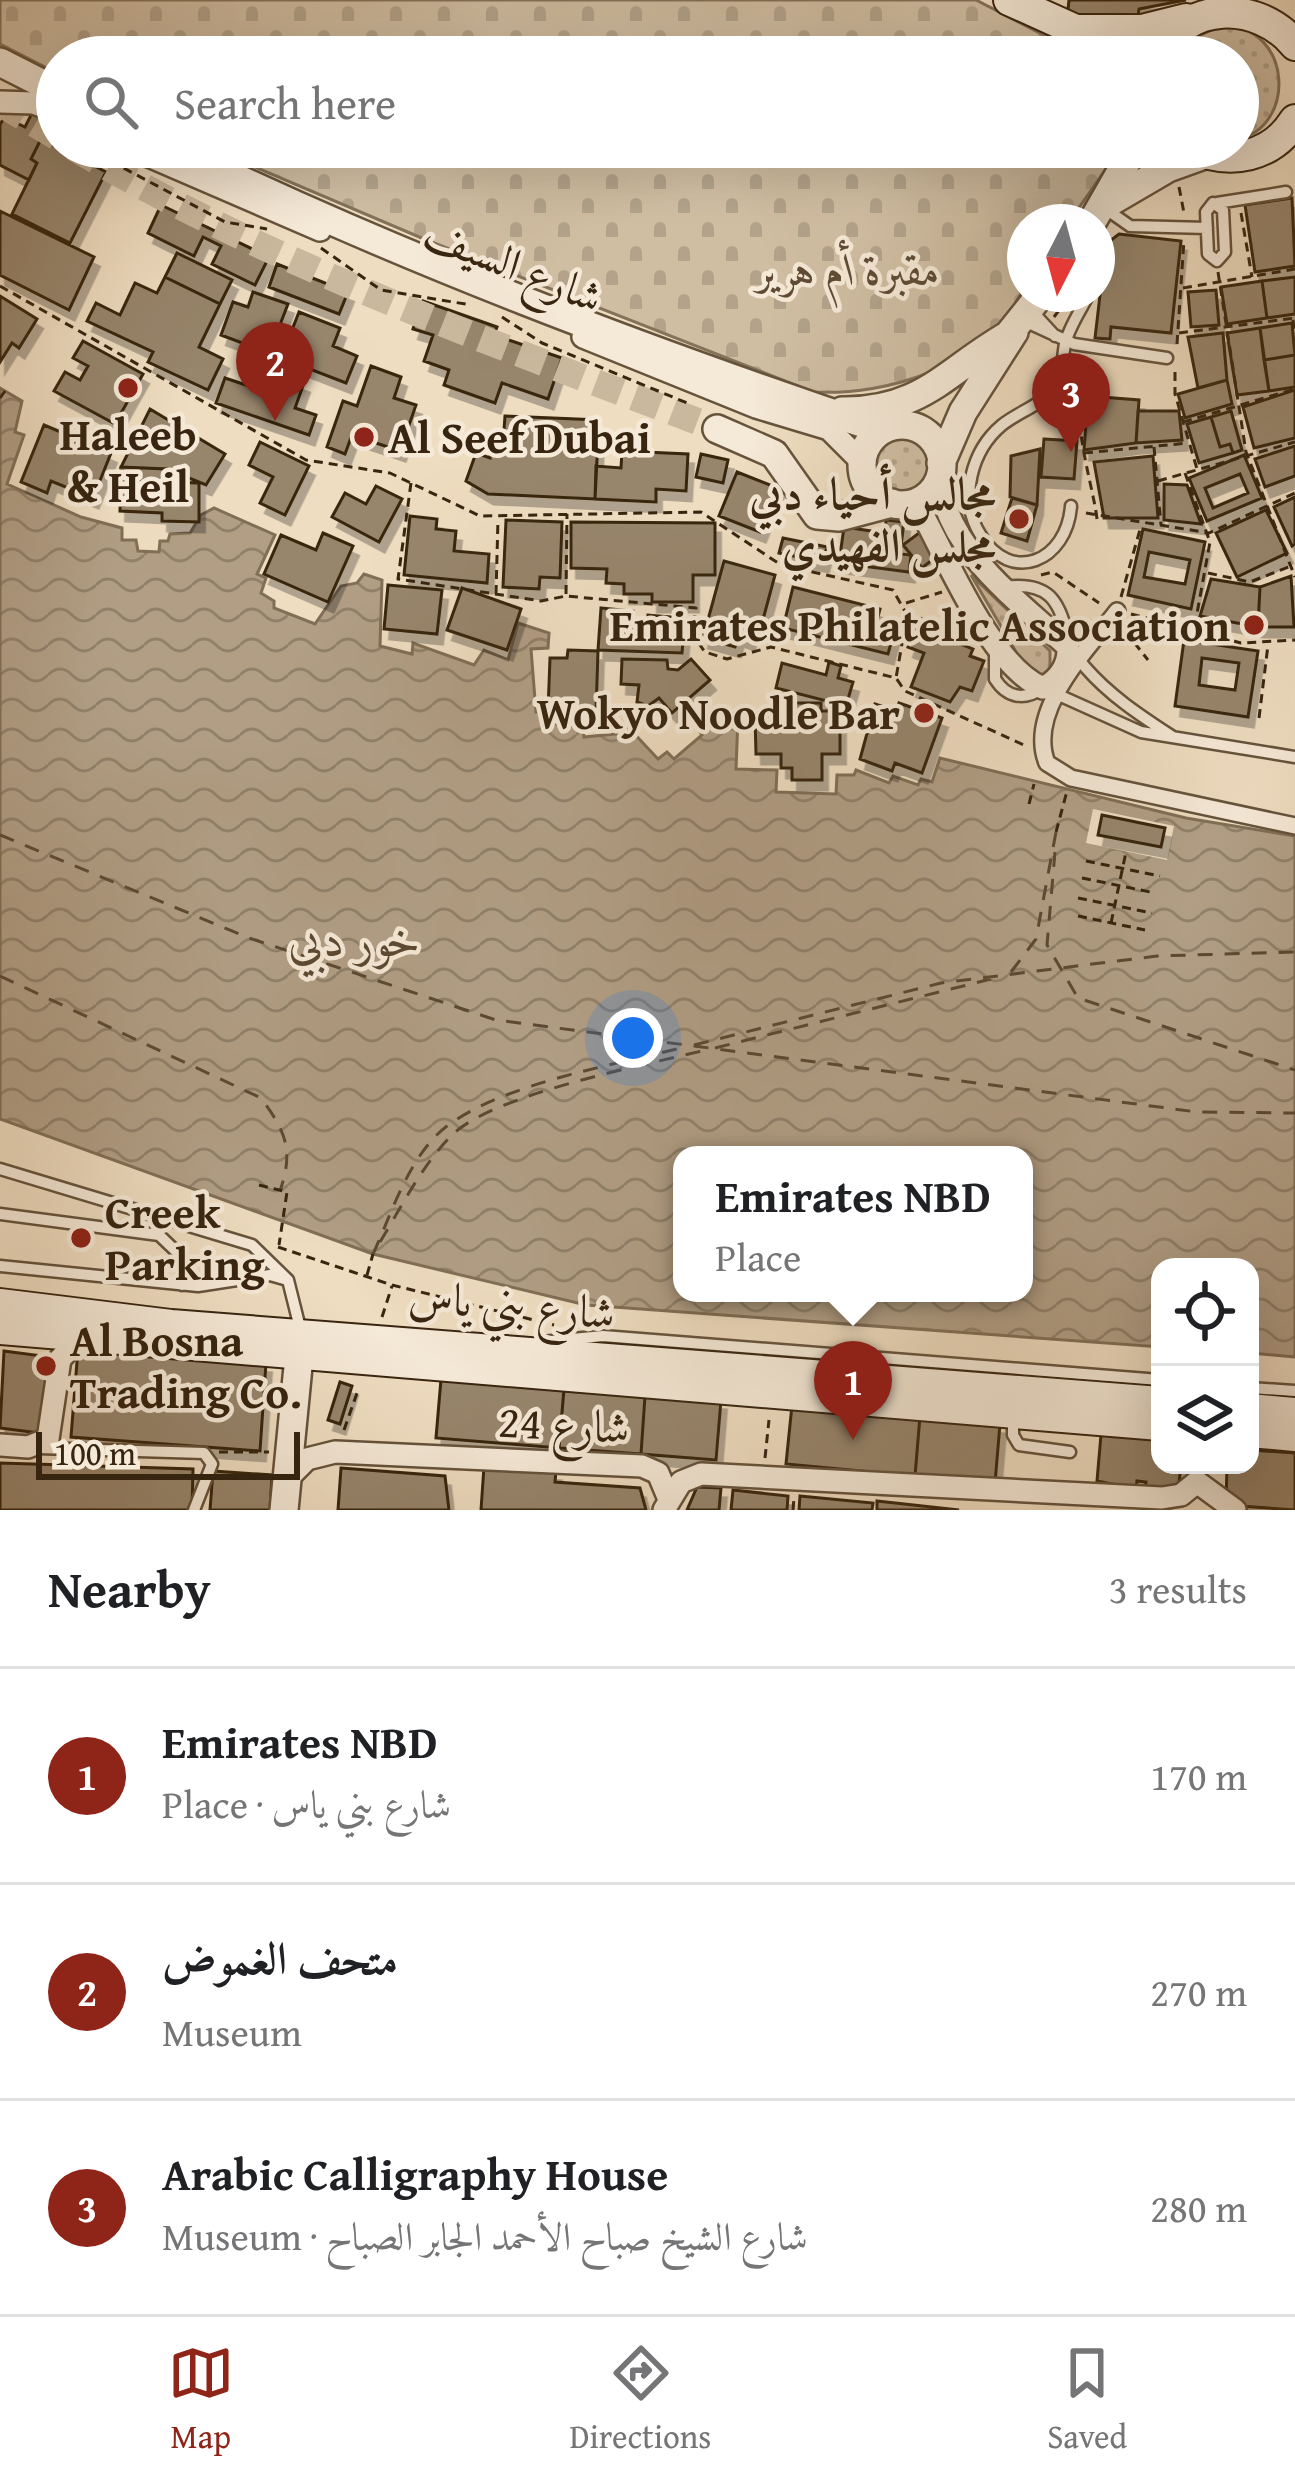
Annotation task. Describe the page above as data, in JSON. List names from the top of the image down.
{
  "streets": {
    "main road": ["شارع بني ياس"],
    "street": ["شارع السيف", "شارع 24"]
  },
  "water": ["خور دبي"],
  "parks": ["مقبرة أم هرير"],
  "places": [
    "Haleeb & Heil",
    "Al Seef Dubai",
    "مجالس أحياء دبي مجلس الفهيدي",
    "Emirates Philatelic Association",
    "Wokyo Noodle Bar",
    "Creek Parking",
    "Al Bosna Trading Co."
  ],
  "scale_bar": "100 m",
  "north": "bottom",
  "page": {
    "search": "Search here",
    "pins": ["2", "3", "1"],
    "popup": ["Emirates NBD", "Place"],
    "scale": "100 m",
    "heading": ["Nearby", "3 results"],
    "list": [
      {
        "mark": "1",
        "name": "Emirates NBD",
        "note": "Place · شارع بني ياس",
        "value": "170 m"
      },
      {
        "mark": "2",
        "name": "متحف الغموض",
        "note": "Museum",
        "value": "270 m"
      },
      {
        "mark": "3",
        "name": "Arabic Calligraphy House",
        "note": "Museum · شارع الشيخ صباح الأحمد الجابر الصباح",
        "value": "280 m"
      }
    ],
    "nav": ["Map", "Directions", "Saved"]
  }
}
